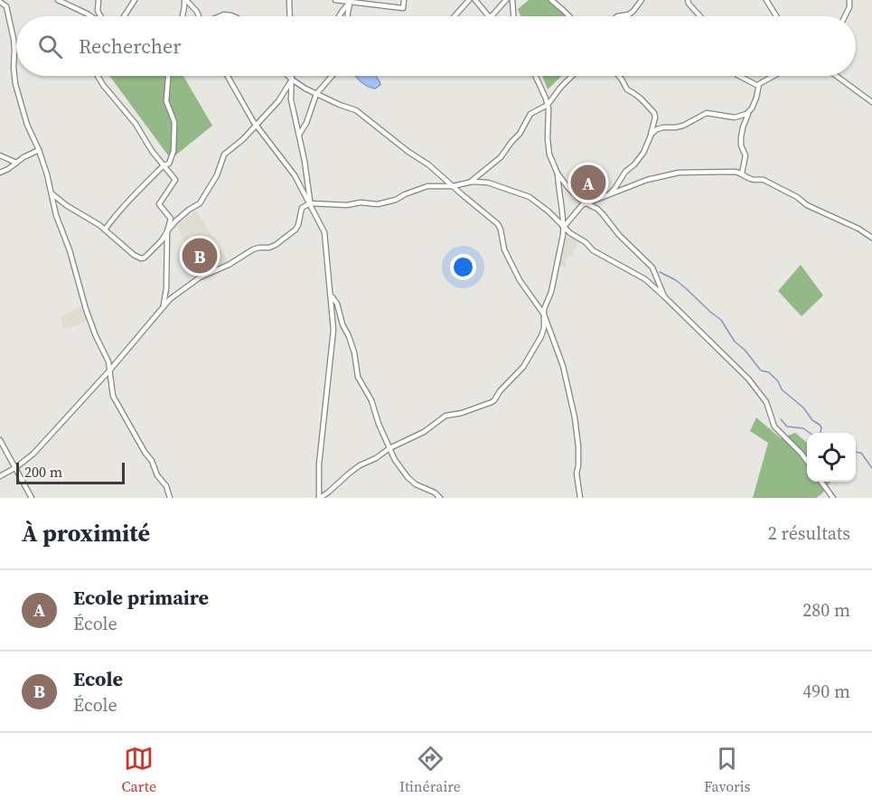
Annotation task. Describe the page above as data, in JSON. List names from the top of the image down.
{
  "scale_bar": "200 m",
  "page": {
    "search": "Rechercher",
    "pins": ["A", "B"],
    "scale": "200 m",
    "heading": ["À proximité", "2 résultats"],
    "list": [
      {
        "mark": "A",
        "name": "Ecole primaire",
        "note": "École",
        "value": "280 m"
      },
      {
        "mark": "B",
        "name": "Ecole",
        "note": "École",
        "value": "490 m"
      }
    ],
    "nav": ["Carte", "Itinéraire", "Favoris"]
  }
}
